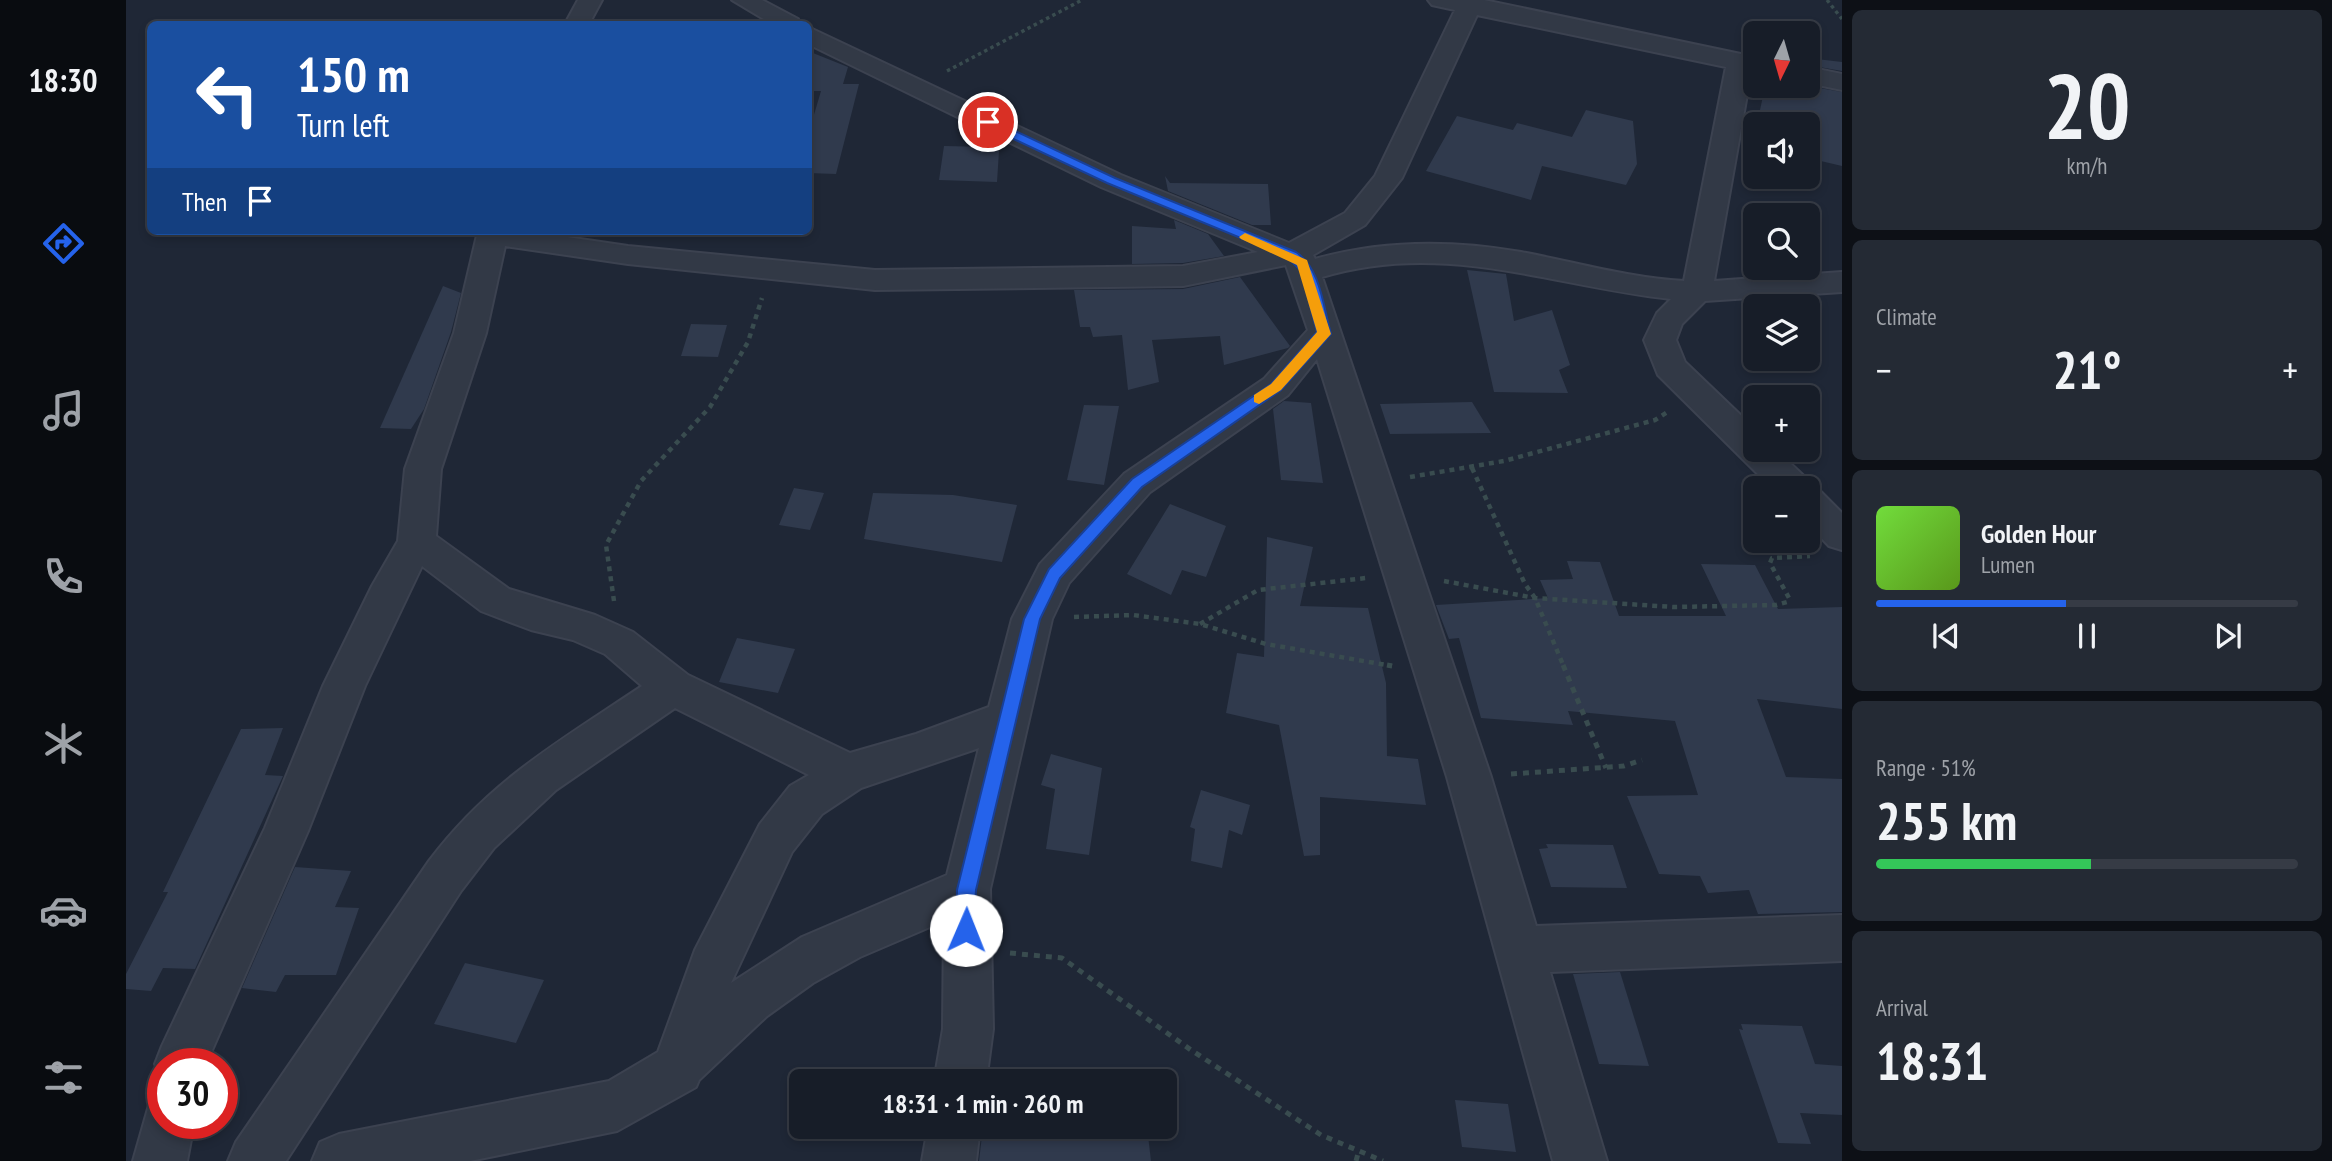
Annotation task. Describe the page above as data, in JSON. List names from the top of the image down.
{
  "north": "bottom",
  "page": {
    "tabs": "18:30",
    "tile": [
      ["20", "km/h"],
      "Climate",
      ["Range · 51%", "255 km"],
      ["Arrival", "18:31"]
    ],
    "map_buttons": ["+", "−"],
    "turn": ["150 m", "Turn left"],
    "then": "Then",
    "heat": ["−", "21°", "+"],
    "song": ["Golden Hour", "Lumen"],
    "limit": "30",
    "trip": "18:31 · 1 min · 260 m"
  }
}
